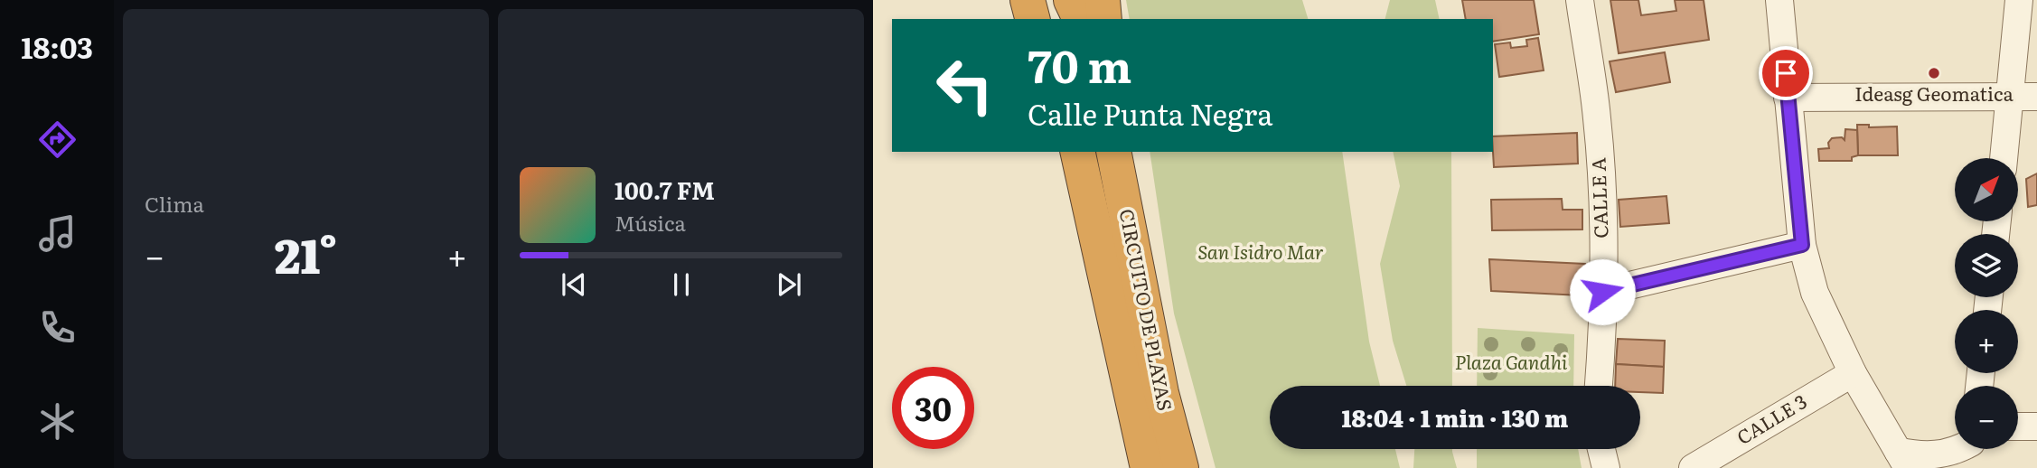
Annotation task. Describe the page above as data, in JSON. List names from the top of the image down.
{
  "streets": {
    "highway": ["CIRCUITO DE PLAYAS"],
    "street": ["CALLE A", "CALLE 3"]
  },
  "parks": ["San Isidro Mar", "Plaza Gandhi"],
  "places": ["Ideasg Geomatica"],
  "north": "top right",
  "page": {
    "tabs": "18:03",
    "tile": "Clima",
    "turn": ["70 m", "Calle Punta Negra"],
    "map_buttons": ["+", "−"],
    "song": ["100.7 FM", "Música"],
    "heat": ["−", "21°", "+"],
    "limit": "30",
    "trip": "18:04 · 1 min · 130 m"
  }
}
